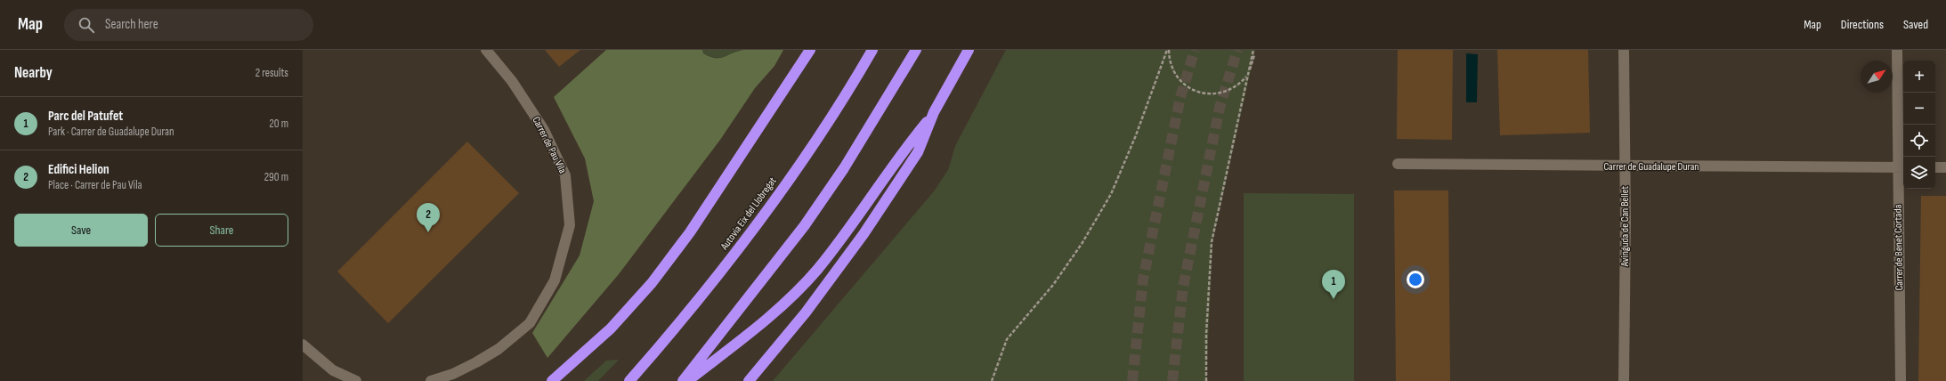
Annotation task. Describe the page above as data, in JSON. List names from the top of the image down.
{
  "streets": {
    "highway": ["Autovia Eix del Llobregat"],
    "street": [
      "Carrer de Pau Vila",
      "Carrer de Guadalupe Duran",
      "Avinguda de Can Bellet",
      "Carrer de Benet Cortada"
    ]
  },
  "crossings": [
    ["Carrer de Guadalupe Duran", "Avinguda de Can Bellet"]
  ],
  "north": "top right",
  "page": {
    "header": "Map",
    "search": "Search here",
    "nav": ["Map", "Directions", "Saved"],
    "heading": ["Nearby", "2 results"],
    "map_buttons": ["+", "−"],
    "list": [
      {
        "mark": "1",
        "name": "Parc del Patufet",
        "note": "Park · Carrer de Guadalupe Duran",
        "value": "20 m"
      },
      {
        "mark": "2",
        "name": "Edifici Helion",
        "note": "Place · Carrer de Pau Vila",
        "value": "290 m"
      }
    ],
    "buttons": ["Save", "Share"],
    "pins": ["2", "1"]
  }
}
